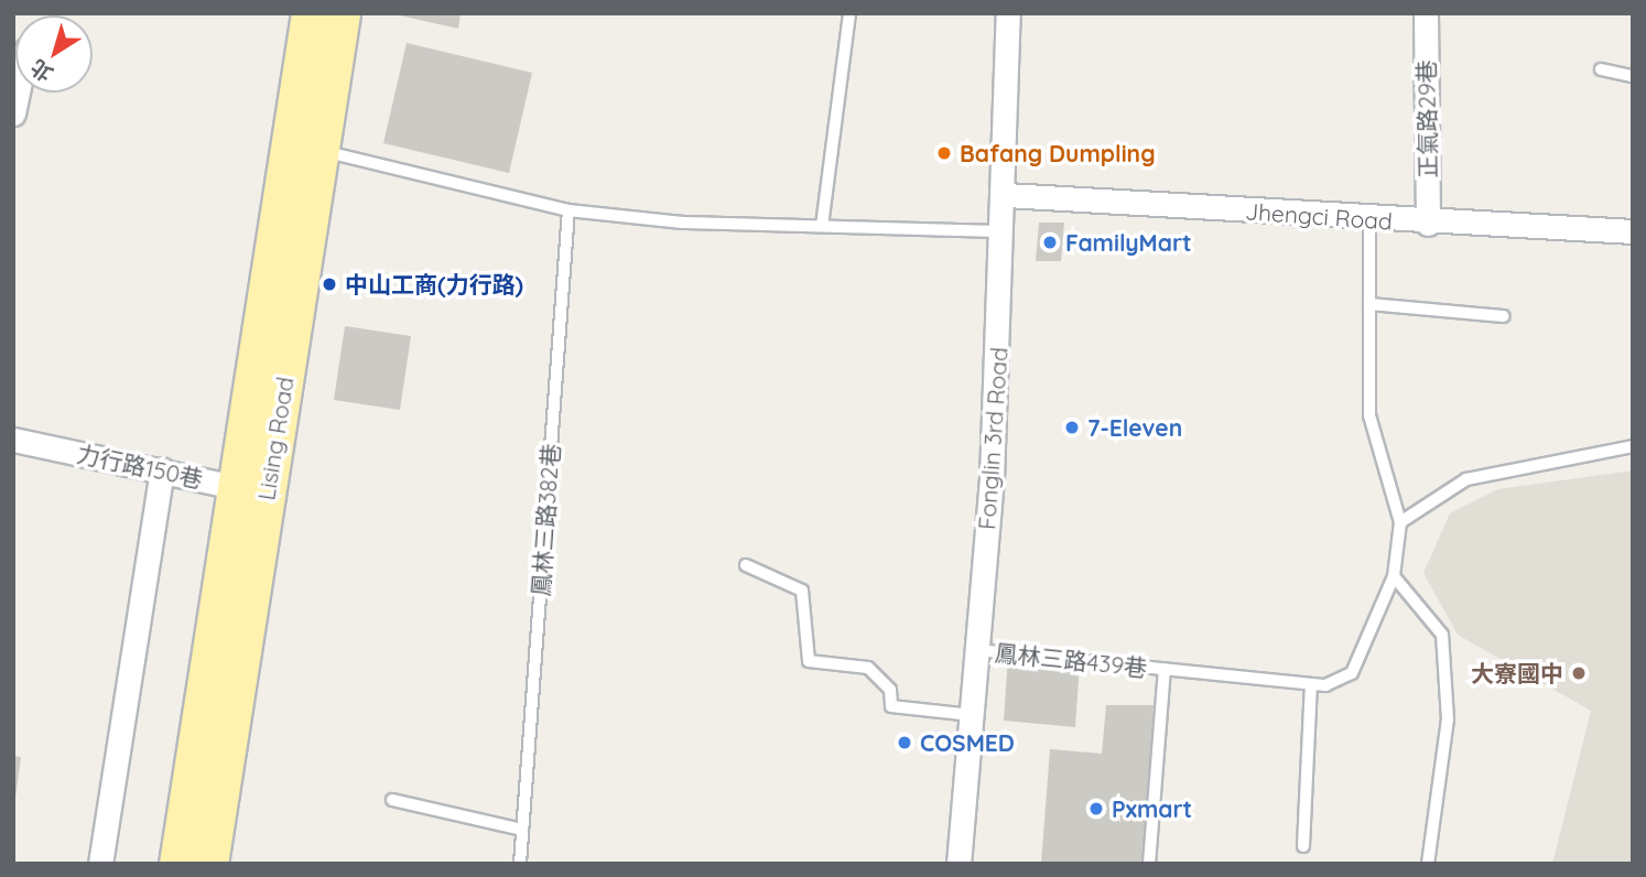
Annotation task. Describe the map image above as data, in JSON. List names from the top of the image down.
{
  "streets": {
    "main road": ["Lising Road"],
    "street": [
      "正氣路29巷",
      "Jhengci Road",
      "Fonglin 3rd Road",
      "力行路150巷"
    ],
    "lane": ["鳳林三路382巷", "鳳林三路439巷"]
  },
  "crossings": [
    ["正氣路29巷", "Jhengci Road"],
    ["Jhengci Road", "Fonglin 3rd Road"],
    ["Lising Road", "力行路150巷"],
    ["Fonglin 3rd Road", "鳳林三路439巷"]
  ],
  "places": [
    "Bafang Dumpling",
    "FamilyMart",
    "中山工商(力行路)",
    "7-Eleven",
    "大寮國中",
    "COSMED",
    "Pxmart"
  ],
  "north": "bottom left"
}
